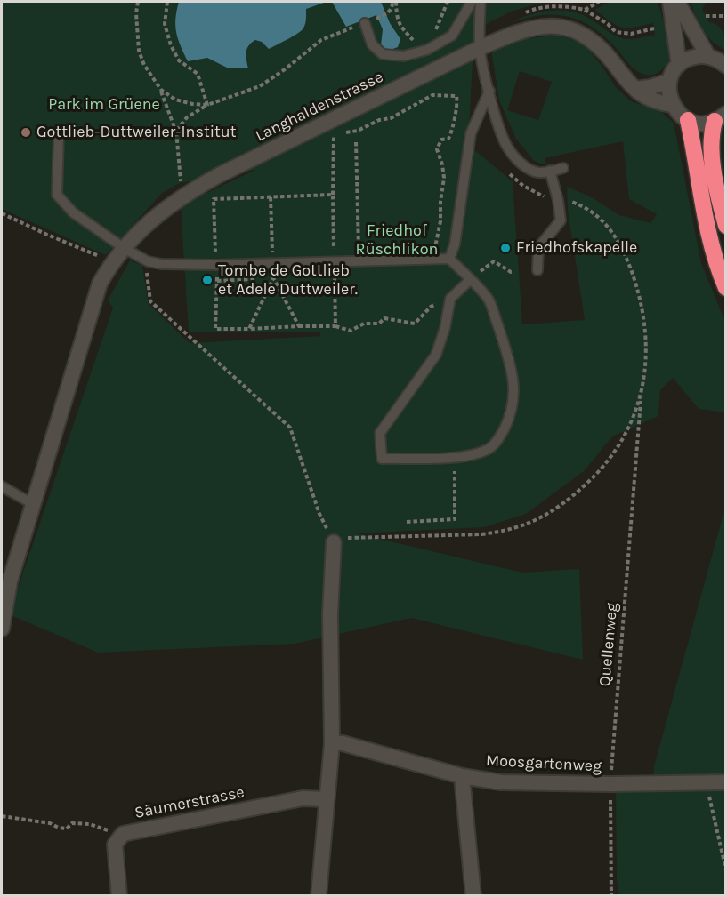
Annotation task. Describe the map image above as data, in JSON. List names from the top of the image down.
{
  "streets": {
    "street": ["Langhaldenstrasse", "Moosgartenweg", "Säumerstrasse"],
    "path": ["Quellenweg"]
  },
  "crossings": [
    ["Quellenweg", "Moosgartenweg"]
  ],
  "parks": ["Park im Grüene", "Friedhof Rüschlikon"],
  "places": ["Gottlieb-Duttweiler-Institut", "Friedhofskapelle", "Tombe de Gottlieb et Adele Duttweiler."]
}
